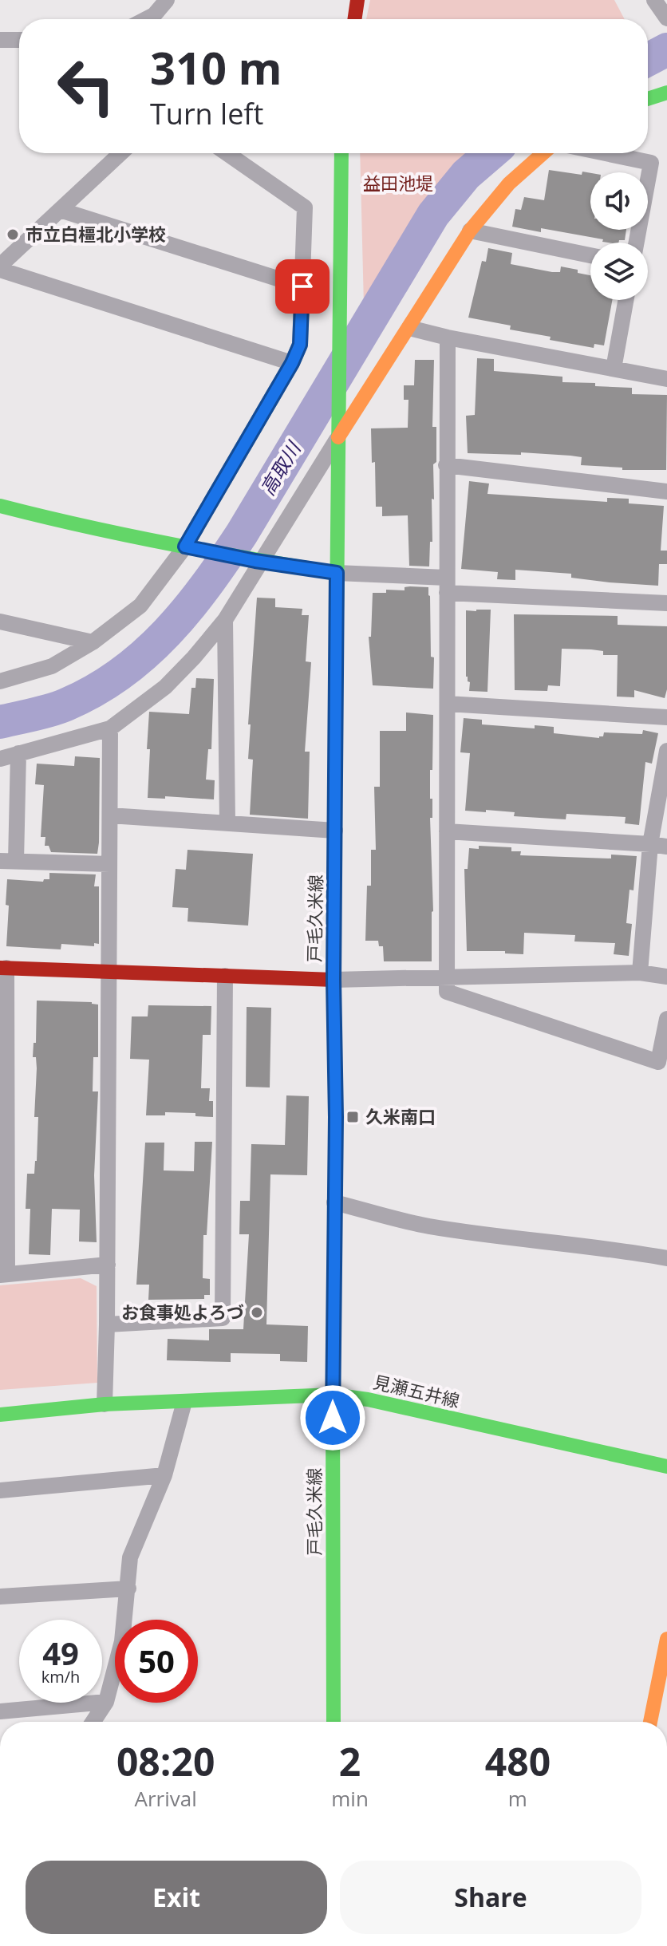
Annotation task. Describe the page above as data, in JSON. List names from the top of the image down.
{
  "streets": {
    "main road": ["戸毛久米線", "見瀬五井線"]
  },
  "crossings": [
    ["戸毛久米線", "見瀬五井線"]
  ],
  "water": ["高取川"],
  "parks": ["益田池堤"],
  "places": {
    "other": ["市立白橿北小学校", "お食事処よろづ"],
    "transit": ["久米南口"]
  },
  "page": {
    "turn": ["310 m", "Turn left"],
    "speed": "49 km/h",
    "limit": "50",
    "eta": [
      "08:20",
      "Arrival",
      "2",
      "min",
      "480",
      "m"
    ],
    "buttons": ["Exit", "Share"]
  }
}
